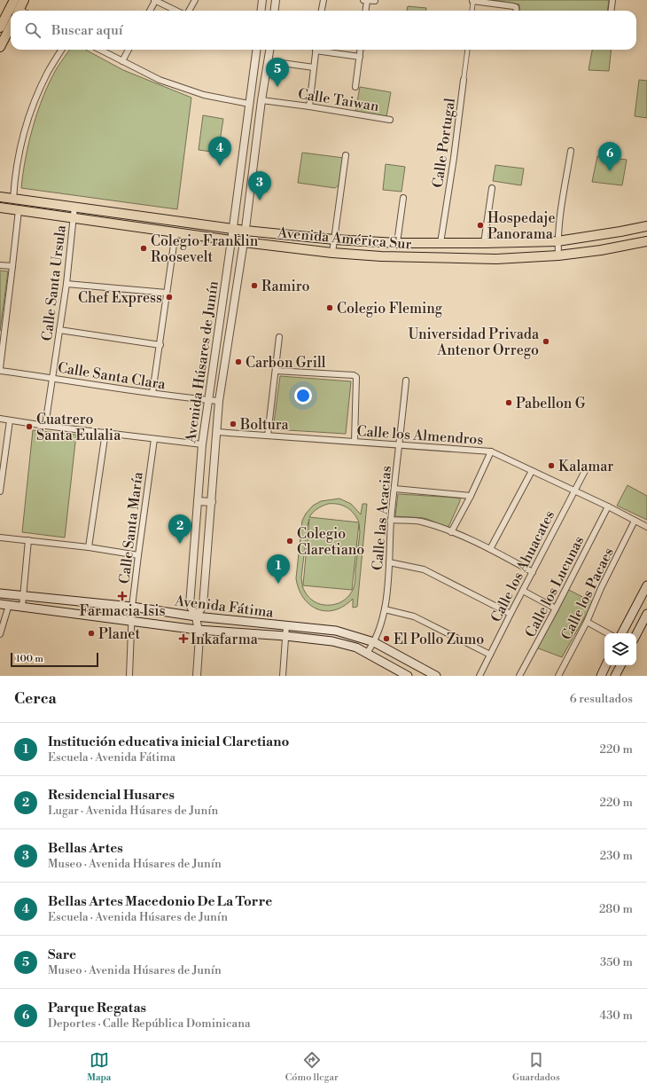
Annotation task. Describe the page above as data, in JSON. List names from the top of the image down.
{
  "streets": {
    "main road": ["Avenida América Sur", "Avenida Fátima"],
    "street": [
      "Calle Taiwan",
      "Calle Portugal",
      "Calle Santa Ursula",
      "Avenida Húsares de Junín",
      "Calle Santa Clara",
      "Calle los Almendros",
      "Calle las Acacias",
      "Calle Santa María",
      "Calle los Ahuacates",
      "Calle los Lucunas",
      "Calle los Pacaes"
    ]
  },
  "crossings": [
    ["Calle Taiwan", "Avenida Húsares de Junín"],
    ["Calle Portugal", "Avenida América Sur"],
    ["Avenida América Sur", "Calle Santa Ursula"],
    ["Avenida América Sur", "Avenida Húsares de Junín"],
    ["Calle Santa Ursula", "Calle Santa Clara"],
    ["Avenida Húsares de Junín", "Calle Santa Clara"],
    ["Avenida Húsares de Junín", "Calle los Almendros"],
    ["Avenida Húsares de Junín", "Avenida Fátima"],
    ["Calle los Almendros", "Calle las Acacias"],
    ["Calle los Almendros", "Calle los Ahuacates"],
    ["Calle los Almendros", "Calle los Lucunas"],
    ["Calle los Almendros", "Calle los Pacaes"],
    ["Calle las Acacias", "Avenida Fátima"],
    ["Calle Santa María", "Avenida Fátima"]
  ],
  "places": {
    "other": [
      "Hospedaje Panorama",
      "Colegio Franklin Roosevelt",
      "Ramiro",
      "Chef Express",
      "Colegio Fleming",
      "Universidad Privada Antenor Orrego",
      "Carbon Grill",
      "Pabellon G",
      "Boltura",
      "Cuatrero Santa Eulalia",
      "Kalamar",
      "Colegio Claretiano",
      "Planet",
      "El Pollo Zumo"
    ],
    "health": ["Farmacia Isis", "Inkafarma"]
  },
  "scale_bar": "100 m",
  "page": {
    "search": "Buscar aquí",
    "pins": [
      "5",
      "4",
      "6",
      "3",
      "2",
      "1"
    ],
    "scale": "100 m",
    "heading": ["Cerca", "6 resultados"],
    "list": [
      {
        "mark": "1",
        "name": "Institución educativa inicial Claretiano",
        "note": "Escuela · Avenida Fátima",
        "value": "220 m"
      },
      {
        "mark": "2",
        "name": "Residencial Husares",
        "note": "Lugar · Avenida Húsares de Junín",
        "value": "220 m"
      },
      {
        "mark": "3",
        "name": "Bellas Artes",
        "note": "Museo · Avenida Húsares de Junín",
        "value": "230 m"
      },
      {
        "mark": "4",
        "name": "Bellas Artes Macedonio De La Torre",
        "note": "Escuela · Avenida Húsares de Junín",
        "value": "280 m"
      },
      {
        "mark": "5",
        "name": "Sare",
        "note": "Museo · Avenida Húsares de Junín",
        "value": "350 m"
      },
      {
        "mark": "6",
        "name": "Parque Regatas",
        "note": "Deportes · Calle República Dominicana",
        "value": "430 m"
      }
    ],
    "nav": ["Mapa", "Cómo llegar", "Guardados"]
  }
}
